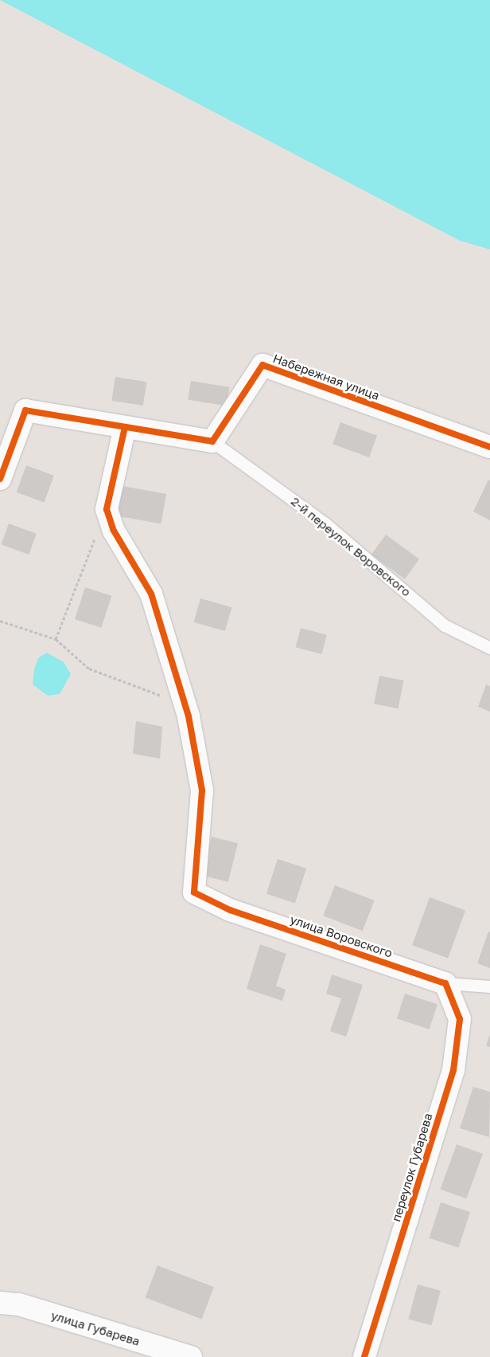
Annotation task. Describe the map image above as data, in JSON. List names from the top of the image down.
{
  "streets": {
    "street": [
      "Набережная улица",
      "улица Воровского",
      "переулок Губарева",
      "улица Губарева"
    ],
    "lane": ["2-й переулок Воровского"]
  },
  "crossings": [
    ["Набережная улица", "2-й переулок Воровского"],
    ["улица Воровского", "переулок Губарева"]
  ]
}
